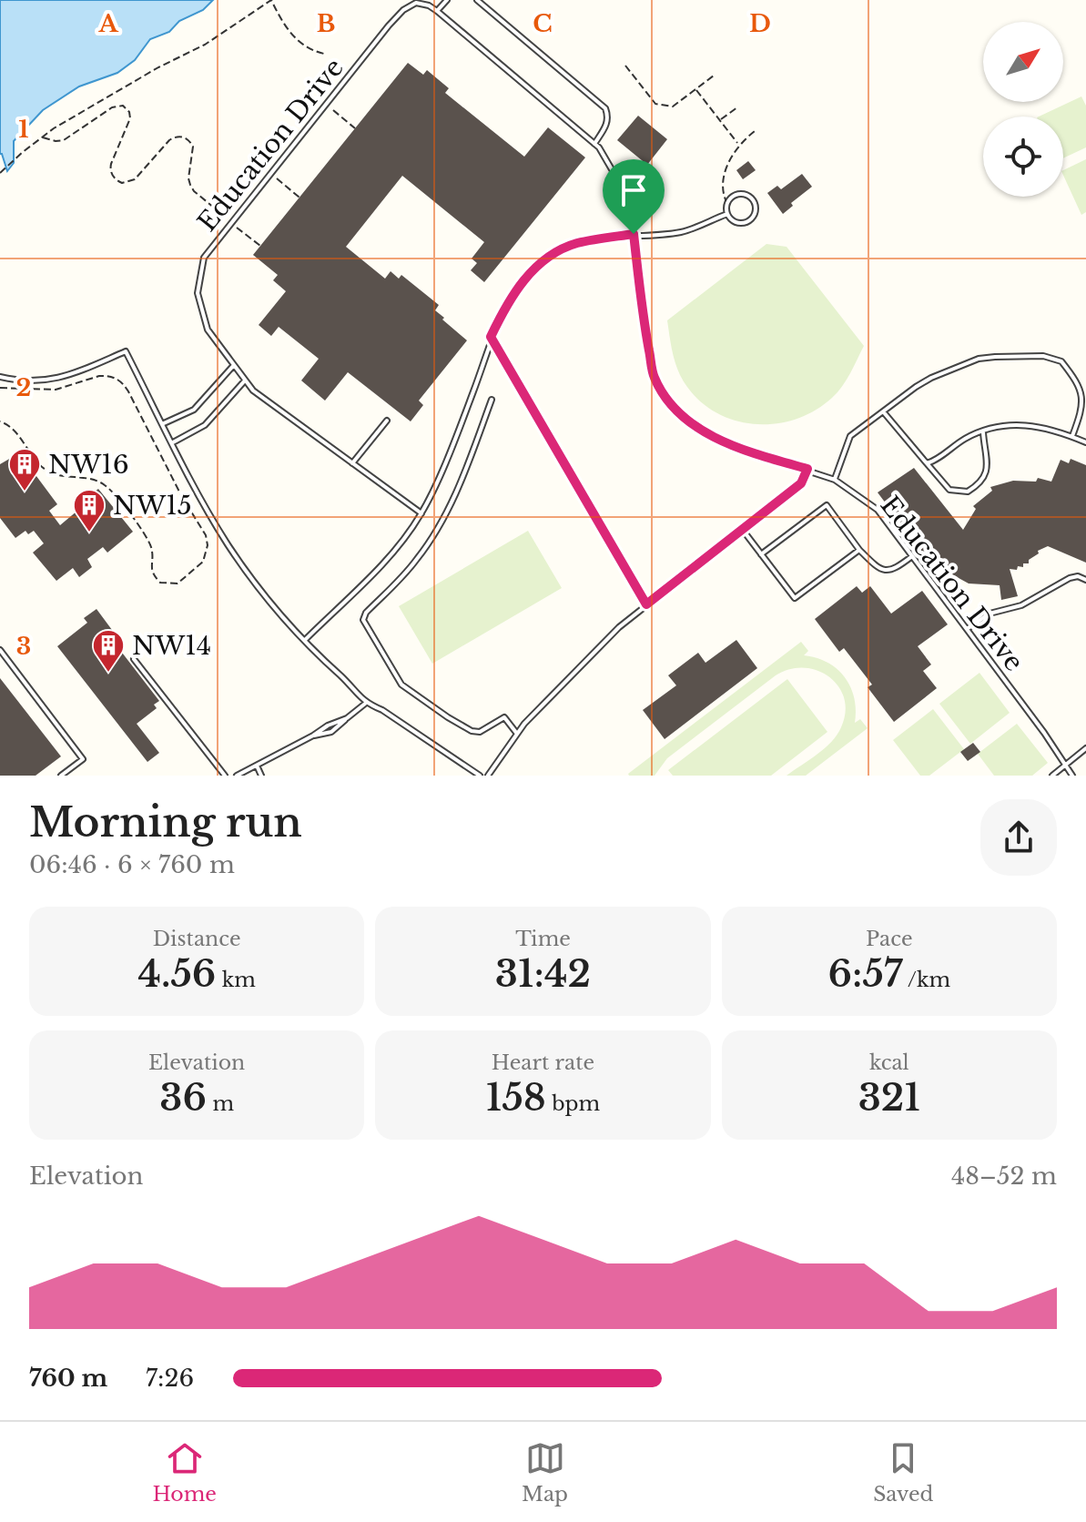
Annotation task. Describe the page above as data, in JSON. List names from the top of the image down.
{
  "streets": {
    "lane": ["Education Drive"]
  },
  "places": {
    "building": ["NW16", "NW15", "NW14"]
  },
  "north": "top right",
  "page": {
    "heading": ["Morning run", "06:46 · 6 × 760 m"],
    "stats": [
      ["Distance", "4.56 km"],
      ["Time", "31:42"],
      ["Pace", "6:57 /km"],
      ["Elevation", "36 m"],
      ["Heart rate", "158 bpm"],
      ["kcal", "321"]
    ],
    "chart": ["Elevation", "48–52 m"],
    "list": [
      {
        "name": "760 m",
        "note": "7:26"
      }
    ],
    "tabs": ["Home", "Map", "Saved"]
  },
  "grid": {
    "columns": [
      "A",
      "B",
      "C",
      "D"
    ],
    "rows": ["1", "2", "3"]
  }
}
